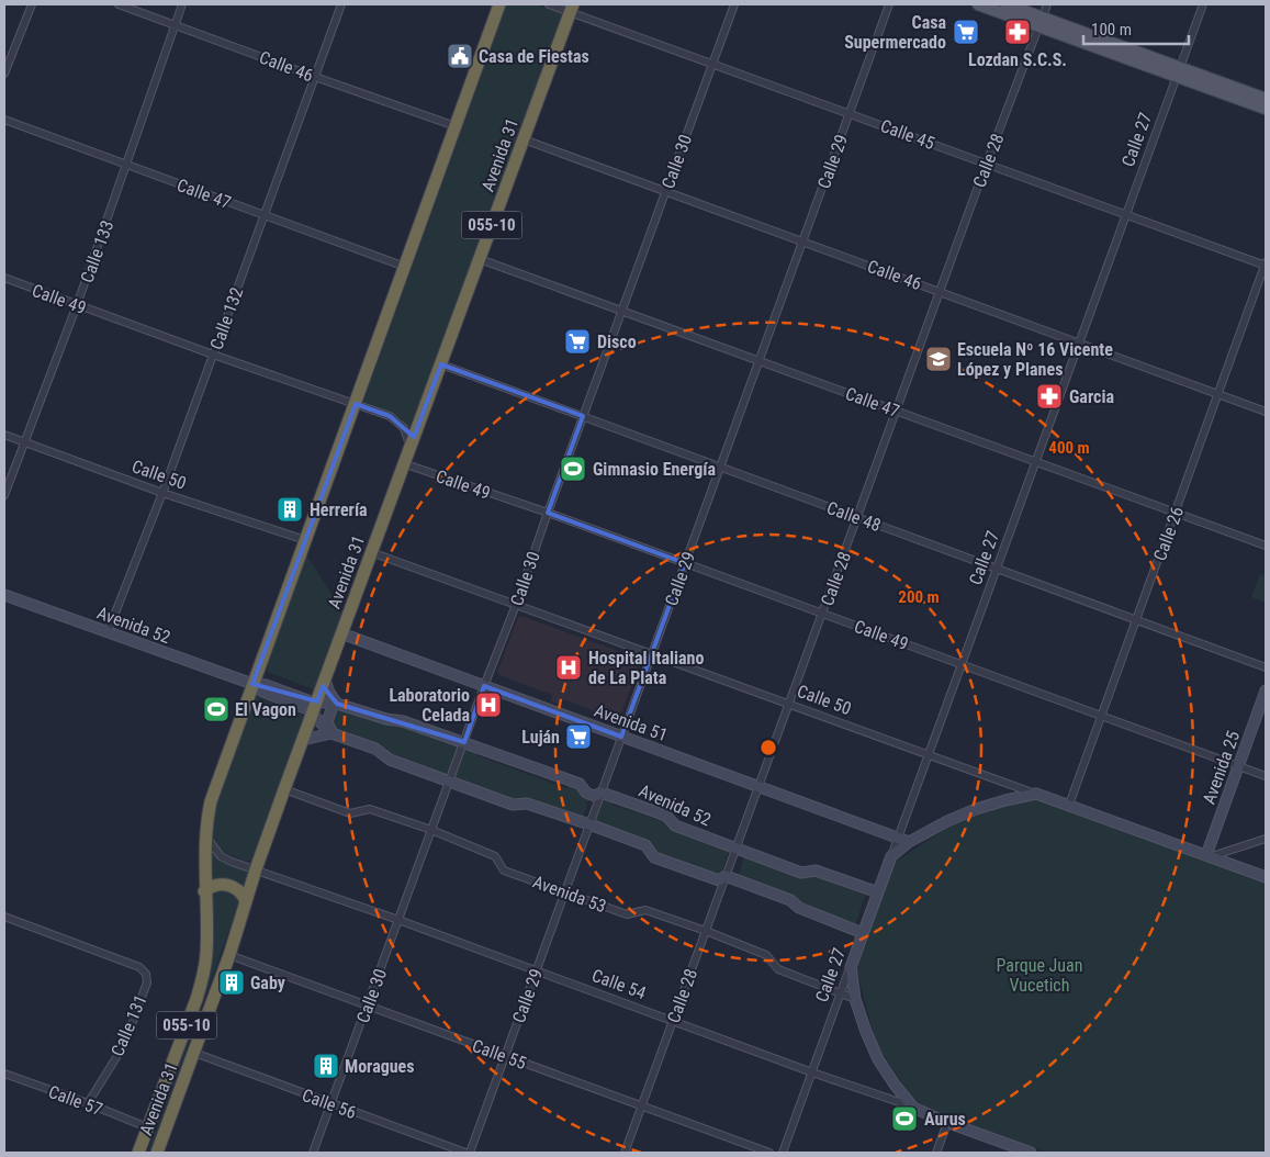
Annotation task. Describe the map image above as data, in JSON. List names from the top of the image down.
{
  "streets": {
    "highway": ["Avenida 31", "055-10"],
    "street": [
      "Calle 46",
      "Calle 45",
      "Calle 27",
      "Calle 28",
      "Calle 30",
      "Calle 29",
      "Calle 47",
      "Calle 133",
      "Calle 49",
      "Calle 132",
      "Calle 50",
      "Calle 48",
      "Calle 26",
      "Avenida 52",
      "Avenida 51",
      "Avenida 25",
      "Avenida 53",
      "Calle 54",
      "Calle 131",
      "Calle 55",
      "Calle 57",
      "Calle 56"
    ]
  },
  "crossings": [
    ["Calle 46", "Calle 27"],
    ["Calle 46", "Avenida 31"],
    ["Calle 46", "Calle 28"],
    ["Calle 46", "Calle 30"],
    ["Calle 46", "Calle 29"],
    ["Calle 46", "Calle 133"],
    ["Calle 46", "Calle 132"],
    ["Calle 46", "Calle 26"],
    ["Calle 45", "Calle 27"],
    ["Calle 45", "Avenida 31"],
    ["Calle 45", "Calle 28"],
    ["Calle 45", "Calle 30"],
    ["Calle 45", "Calle 29"],
    ["Calle 45", "Calle 26"],
    ["Calle 27", "Calle 47"],
    ["Calle 27", "Calle 49"],
    ["Calle 27", "Calle 50"],
    ["Calle 27", "Calle 48"],
    ["Calle 27", "Avenida 52"],
    ["Calle 27", "Avenida 51"],
    ["Calle 27", "Avenida 53"],
    ["Calle 27", "Calle 54"],
    ["Avenida 31", "Calle 47"],
    ["Avenida 31", "Calle 49"],
    ["Avenida 31", "Calle 50"],
    ["Avenida 31", "Calle 48"],
    ["Avenida 31", "Avenida 52"],
    ["Avenida 31", "Avenida 51"],
    ["Avenida 31", "Avenida 53"],
    ["Avenida 31", "Calle 54"],
    ["Avenida 31", "Calle 55"],
    ["Avenida 31", "Calle 57"],
    ["Avenida 31", "Calle 56"],
    ["Calle 28", "Calle 47"],
    ["Calle 28", "Calle 49"],
    ["Calle 28", "Calle 50"],
    ["Calle 28", "Calle 48"],
    ["Calle 28", "Avenida 52"],
    ["Calle 28", "Avenida 51"],
    ["Calle 28", "Avenida 53"],
    ["Calle 28", "Calle 54"],
    ["Calle 28", "Calle 55"],
    ["Calle 30", "Calle 47"],
    ["Calle 30", "Calle 49"],
    ["Calle 30", "Calle 50"],
    ["Calle 30", "Calle 48"],
    ["Calle 30", "Avenida 52"],
    ["Calle 30", "Avenida 51"],
    ["Calle 30", "Avenida 53"],
    ["Calle 30", "Calle 54"],
    ["Calle 30", "Calle 55"],
    ["Calle 30", "Calle 56"],
    ["Calle 29", "Calle 47"],
    ["Calle 29", "Calle 49"],
    ["Calle 29", "Calle 50"],
    ["Calle 29", "Calle 48"],
    ["Calle 29", "Avenida 52"],
    ["Calle 29", "Avenida 51"],
    ["Calle 29", "Avenida 53"],
    ["Calle 29", "Calle 54"],
    ["Calle 29", "Calle 55"],
    ["Calle 47", "Calle 133"],
    ["Calle 47", "Calle 132"],
    ["Calle 47", "Calle 26"],
    ["Calle 133", "Calle 49"],
    ["Calle 133", "Calle 50"],
    ["Calle 49", "Calle 132"],
    ["Calle 49", "Calle 26"],
    ["Calle 49", "Avenida 25"],
    ["Calle 132", "Calle 50"],
    ["Calle 132", "Avenida 52"],
    ["Calle 50", "Calle 26"],
    ["Calle 50", "Avenida 25"],
    ["Calle 48", "Calle 26"],
    ["Calle 131", "Calle 57"]
  ],
  "parks": ["Parque Juan Vucetich"],
  "places": {
    "supermarket": ["Casa Supermercado", "Disco", "Luján"],
    "pharmacy": ["Lozdan S.C.S.", "Garcia"],
    "public building": ["Casa de Fiestas"],
    "school or university": ["Escuela Nº 16 Vicente López y Planes"],
    "sports": ["Gimnasio Energía", "El Vagon", "Aurus"],
    "building": ["Herrería", "Gaby", "Moragues"],
    "hospital": ["Hospital Italiano de La Plata", "Laboratorio Celada"]
  },
  "scale_bar": "100 m",
  "rings": ["400 m", "200 m"]
}
